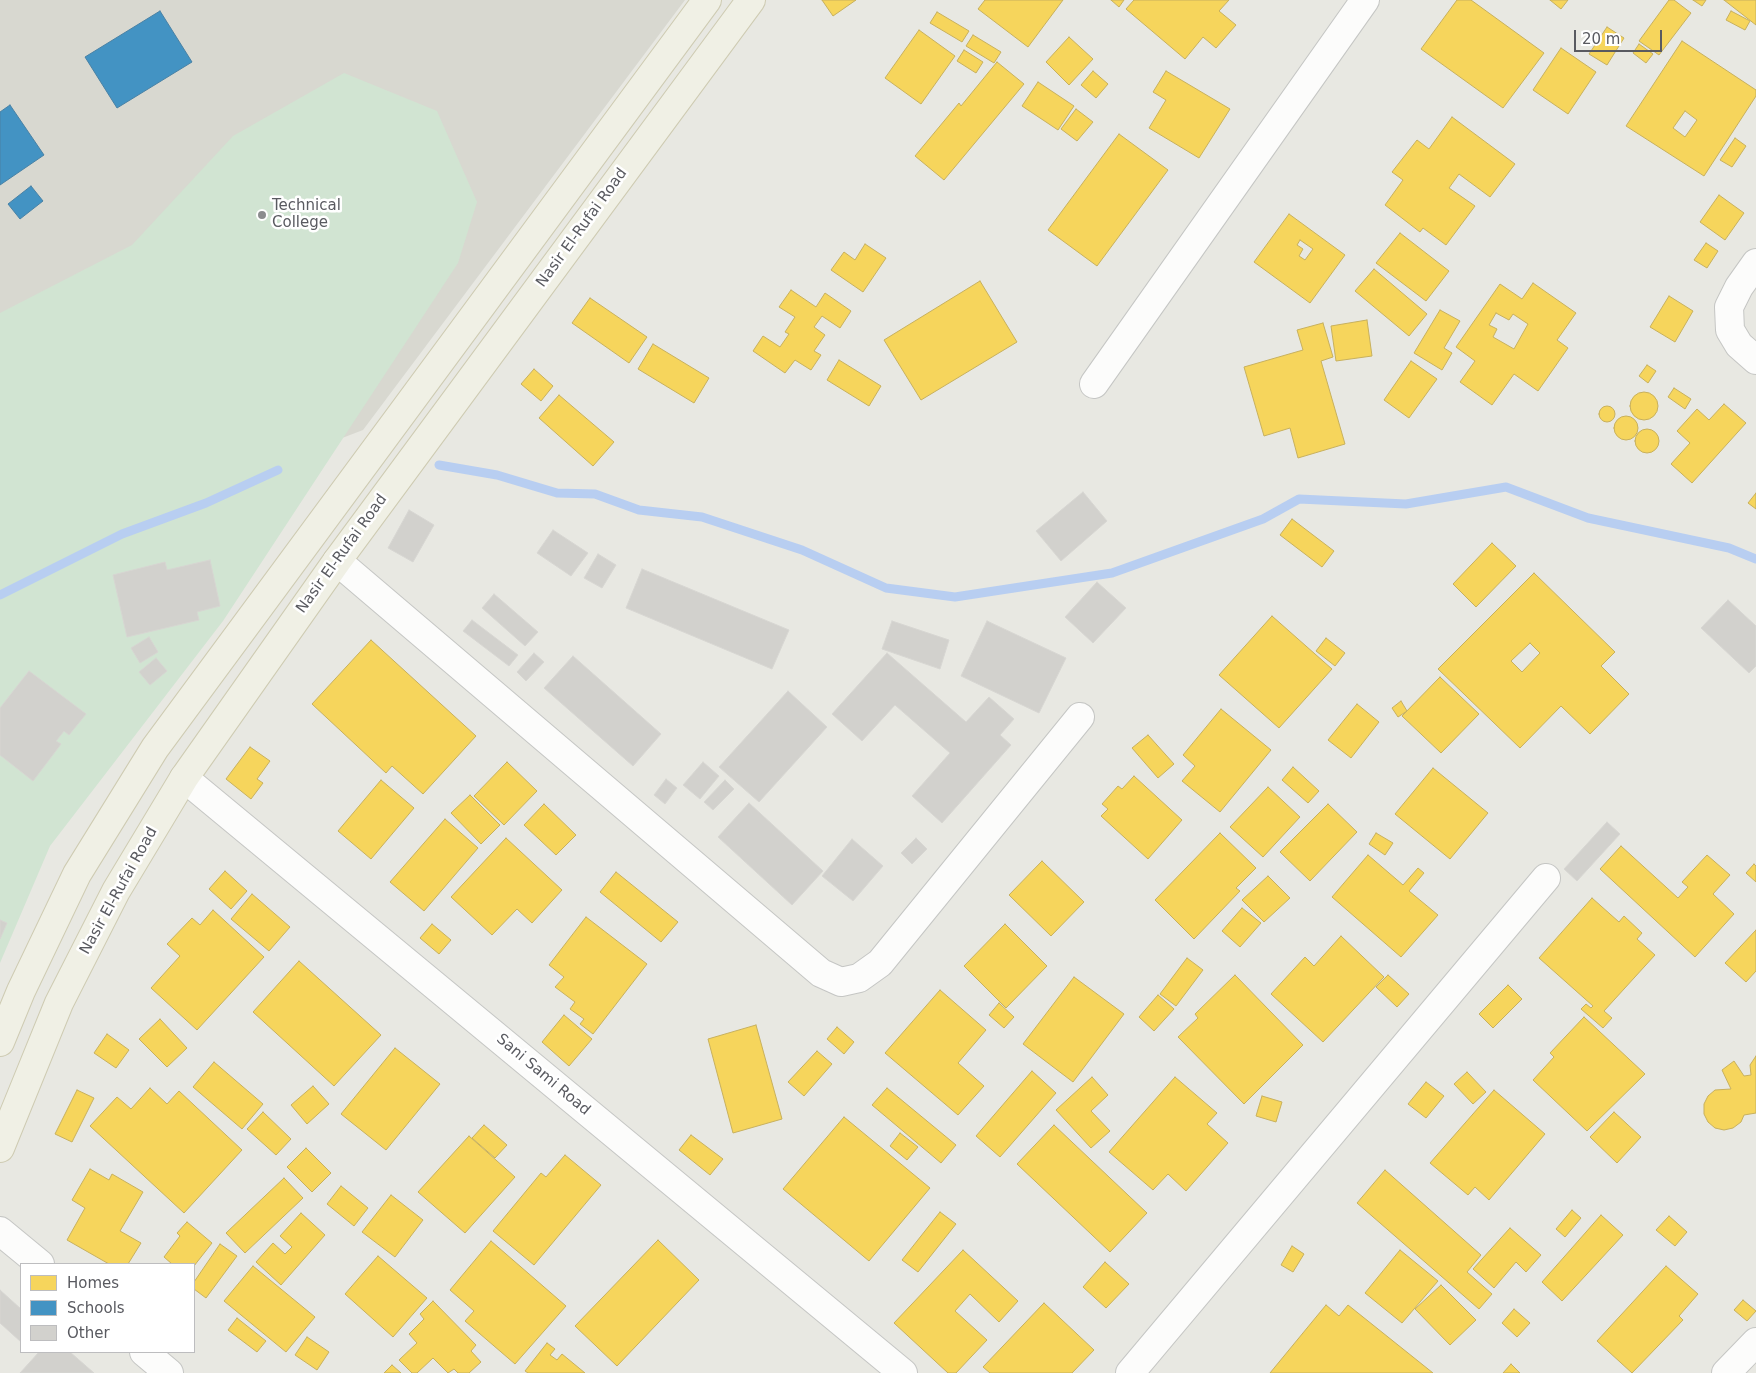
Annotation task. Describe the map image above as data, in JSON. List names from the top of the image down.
{
  "streets": {
    "main road": ["Nasir El-Rufai Road"],
    "street": ["Sani Sami Road"]
  },
  "crossings": [
    ["Nasir El-Rufai Road", "Sani Sami Road"]
  ],
  "places": ["Technical College"],
  "legend": ["Homes", "Schools", "Other"],
  "scale_bar": "20 m"
}
